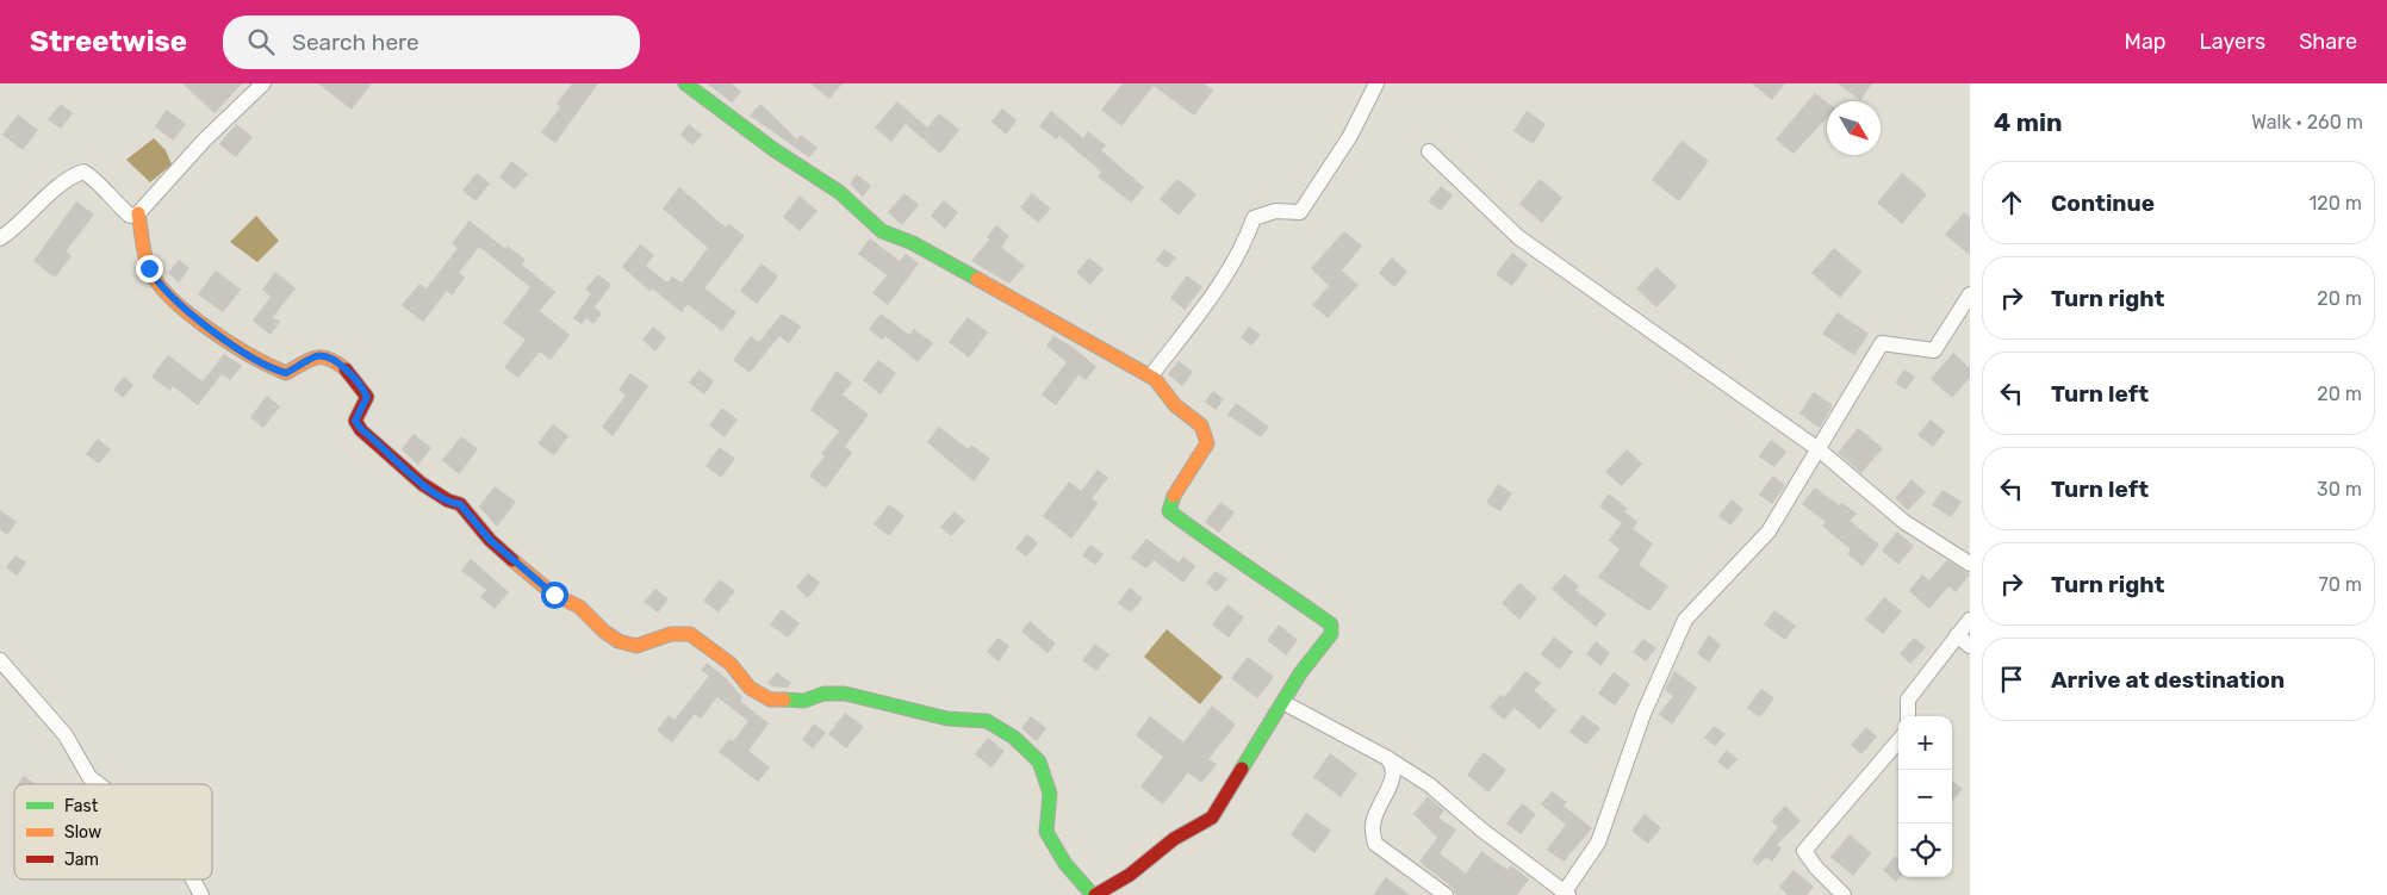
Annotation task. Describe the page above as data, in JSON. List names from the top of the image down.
{
  "legend": ["Fast", "Slow", "Jam"],
  "north": "bottom right",
  "page": {
    "header": "Streetwise",
    "search": "Search here",
    "nav": ["Map", "Layers", "Share"],
    "heading": ["4 min", "Walk · 260 m"],
    "list": [
      ["Continue", "120 m"],
      ["Turn right", "20 m"],
      ["Turn left", "20 m"],
      ["Turn left", "30 m"],
      ["Turn right", "70 m"],
      "Arrive at destination"
    ],
    "map_buttons": ["+", "−"]
  }
}
